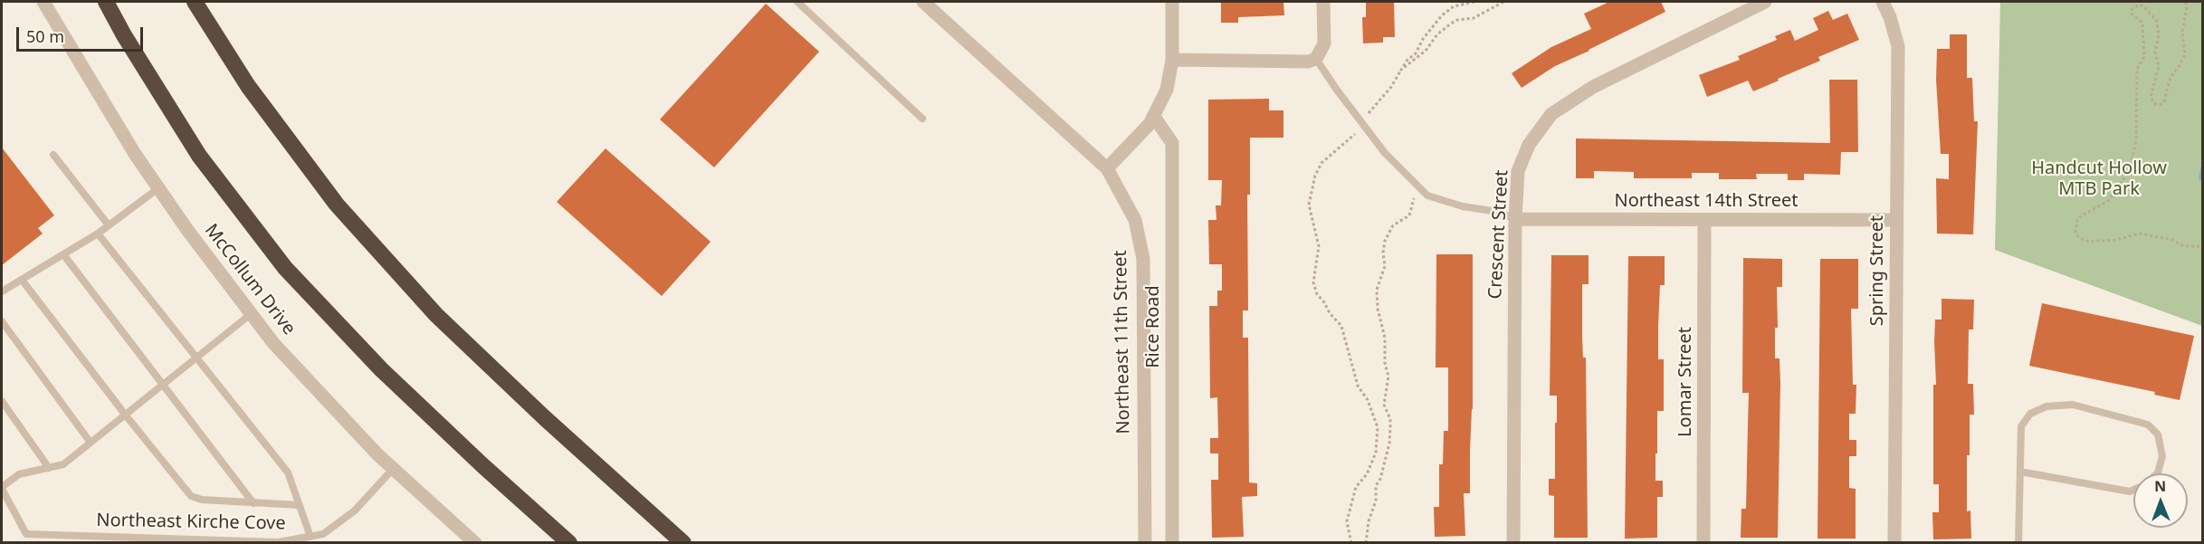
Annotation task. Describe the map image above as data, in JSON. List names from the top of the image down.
{
  "streets": {
    "street": [
      "Northeast 14th Street",
      "Crescent Street",
      "Spring Street",
      "McCollum Drive",
      "Rice Road",
      "Northeast 11th Street",
      "Lomar Street"
    ],
    "lane": ["Northeast Kirche Cove"]
  },
  "crossings": [
    ["Northeast 14th Street", "Crescent Street"],
    ["Northeast 14th Street", "Spring Street"],
    ["Northeast 14th Street", "Lomar Street"],
    ["McCollum Drive", "Northeast Kirche Cove"]
  ],
  "parks": ["Handcut Hollow MTB Park"],
  "scale_bar": "50 m",
  "north": "top"
}
